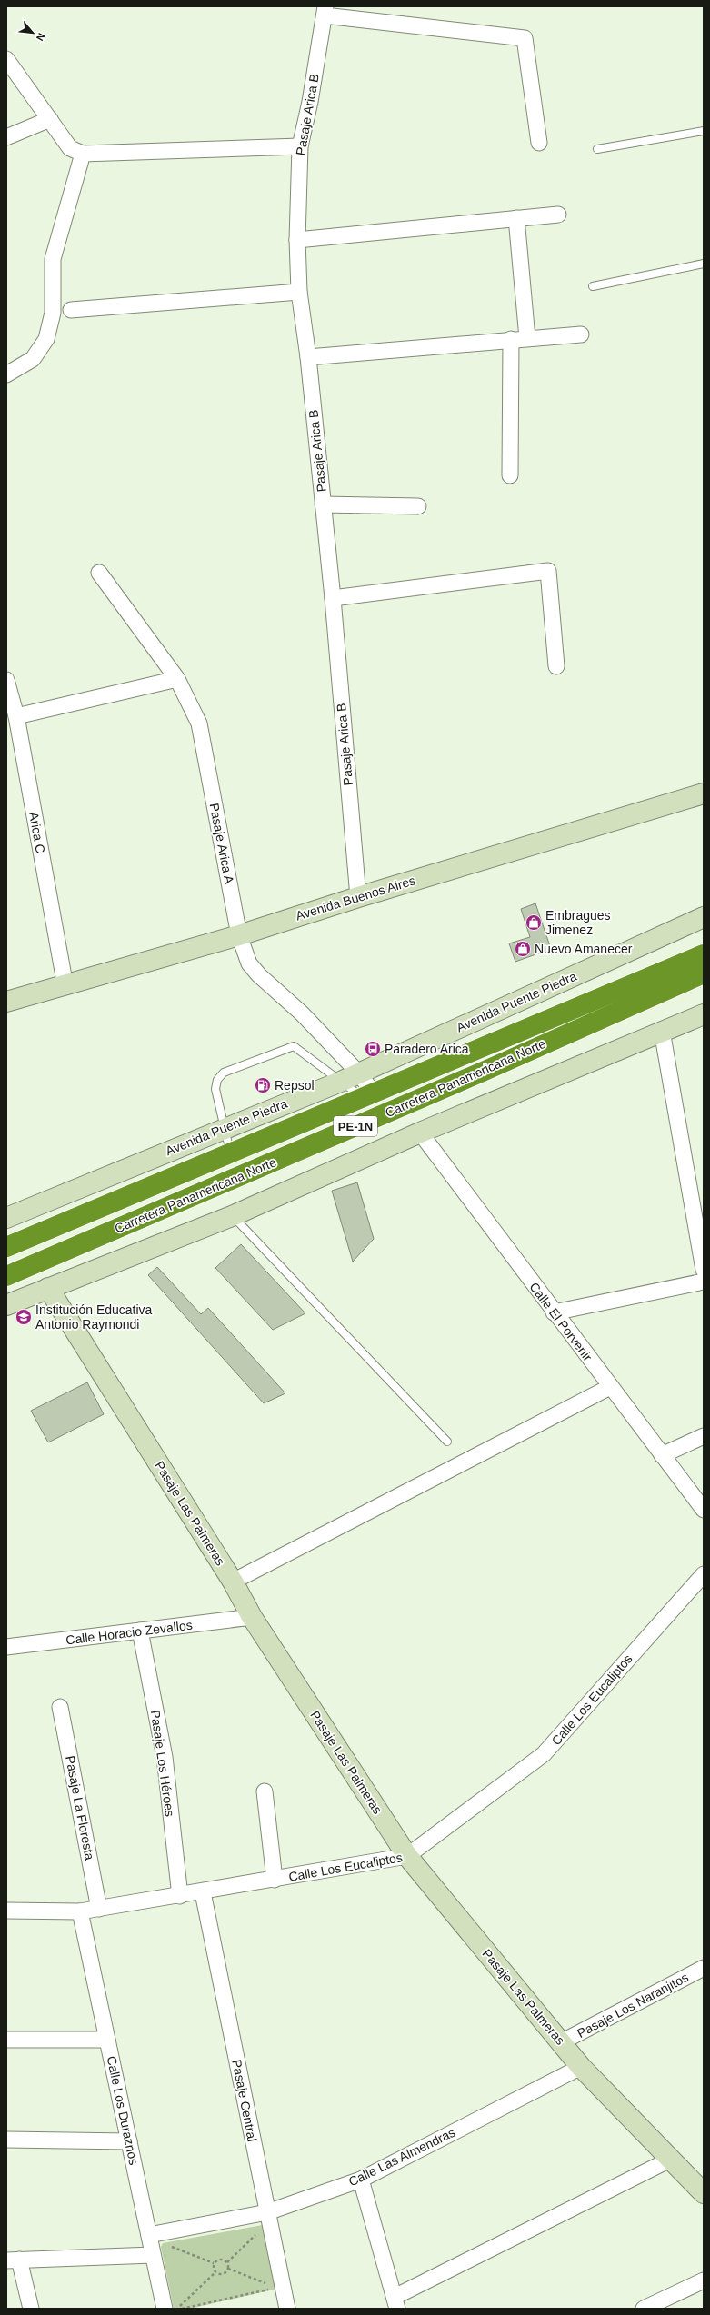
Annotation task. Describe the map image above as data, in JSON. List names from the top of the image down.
{
  "streets": {
    "highway": ["Carretera Panamericana Norte", "PE-1N"],
    "main road": ["Avenida Buenos Aires", "Avenida Puente Piedra", "Pasaje Las Palmeras"],
    "street": [
      "Pasaje Arica B",
      "Arica C",
      "Pasaje Arica A",
      "Calle El Porvenir",
      "Calle Horacio Zevallos",
      "Calle Los Eucaliptos",
      "Pasaje Los Héroes",
      "Pasaje La Floresta",
      "Pasaje Los Naranjitos",
      "Pasaje Central",
      "Calle Los Duraznos",
      "Calle Las Almendras"
    ]
  },
  "crossings": [
    ["Pasaje Arica B", "Avenida Buenos Aires"],
    ["Arica C", "Avenida Buenos Aires"],
    ["Pasaje Arica A", "Avenida Buenos Aires"],
    ["Pasaje Arica A", "Avenida Puente Piedra"],
    ["Pasaje Arica A", "Carretera Panamericana Norte"],
    ["Pasaje Las Palmeras", "Calle Horacio Zevallos"],
    ["Pasaje Las Palmeras", "Calle Los Eucaliptos"],
    ["Pasaje Las Palmeras", "Pasaje Los Naranjitos"],
    ["Pasaje Las Palmeras", "Calle Las Almendras"],
    ["Calle Horacio Zevallos", "Pasaje Los Héroes"],
    ["Calle Los Eucaliptos", "Pasaje Los Héroes"],
    ["Calle Los Eucaliptos", "Pasaje La Floresta"],
    ["Calle Los Eucaliptos", "Pasaje Central"],
    ["Calle Los Eucaliptos", "Calle Los Duraznos"],
    ["Pasaje Central", "Calle Las Almendras"],
    ["Calle Los Duraznos", "Calle Las Almendras"]
  ],
  "places": {
    "shop": ["Embragues Jimenez", "Nuevo Amanecer"],
    "bus stop": ["Paradero Arica"],
    "fuel station": ["Repsol"],
    "school or university": ["Institución Educativa Antonio Raymondi"]
  },
  "north": "bottom right"
}
